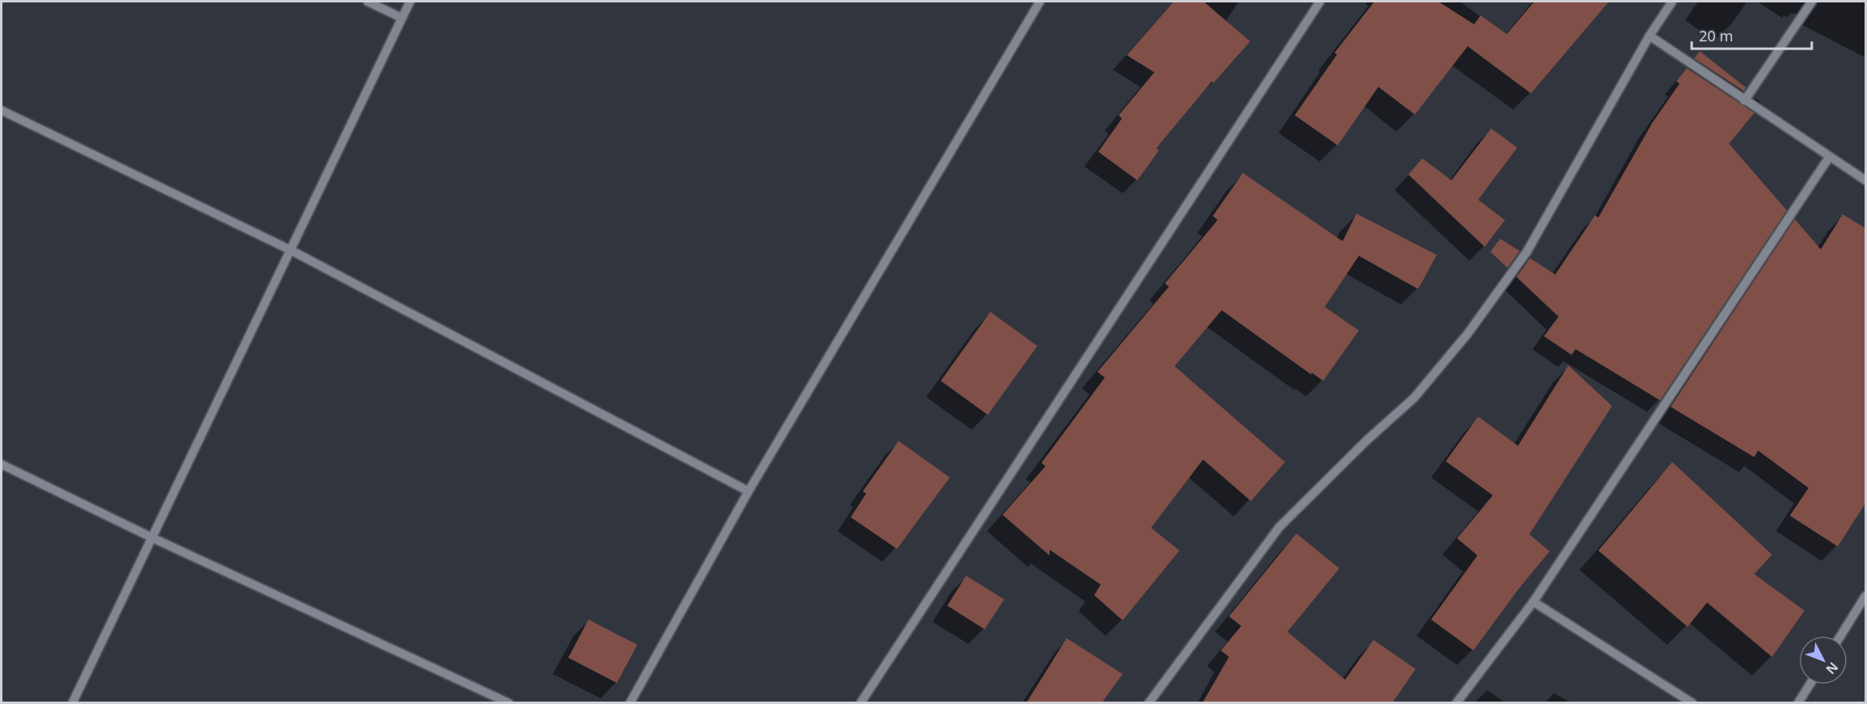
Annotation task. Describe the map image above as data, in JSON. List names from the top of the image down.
{
  "scale_bar": "20 m",
  "north": "bottom right"
}
